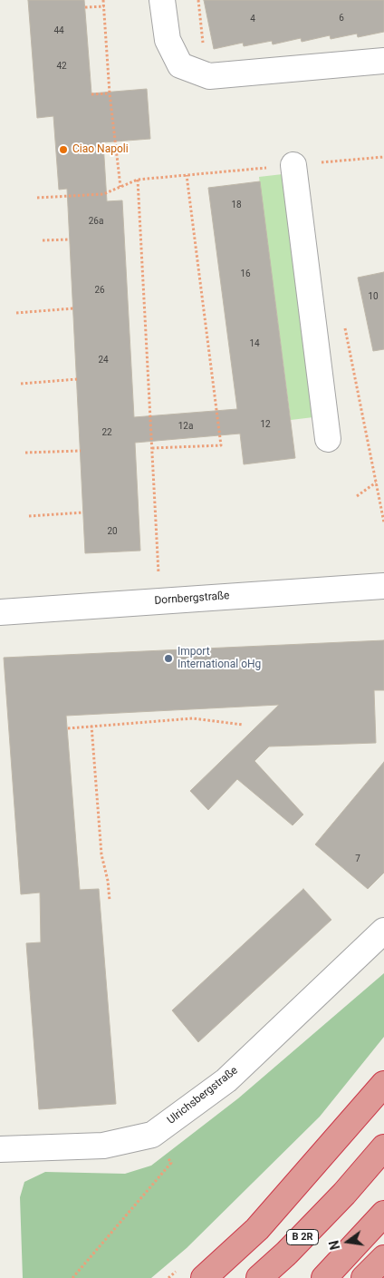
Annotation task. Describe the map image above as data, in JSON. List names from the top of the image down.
{
  "streets": {
    "highway": ["B 2R"],
    "street": ["Dornbergstraße", "Ulrichsbergstraße"]
  },
  "places": ["Ciao Napoli", "Import International oHg"],
  "house_numbers": [
    "6",
    "4",
    "44",
    "42",
    "18",
    "26a",
    "16",
    "26",
    "10",
    "14",
    "24",
    "12",
    "12a",
    "22",
    "20",
    "7"
  ],
  "north": "left"
}
